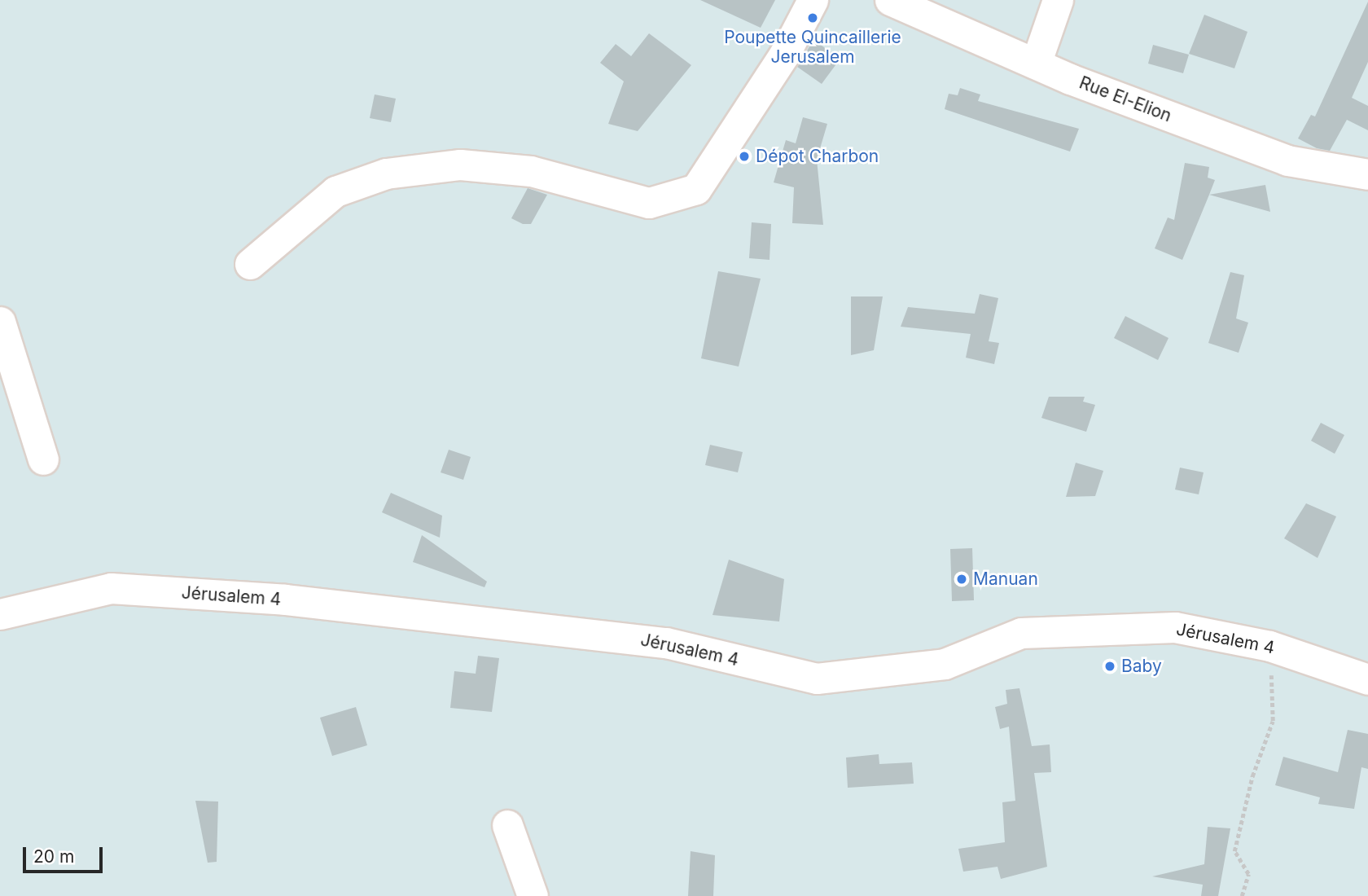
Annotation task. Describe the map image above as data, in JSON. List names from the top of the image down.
{
  "streets": {
    "street": ["Rue El-Elion", "Jérusalem 4"]
  },
  "places": [
    "Poupette Quincaillerie Jerusalem",
    "Dépot Charbon",
    "Manuan",
    "Baby"
  ],
  "scale_bar": "20 m"
}
